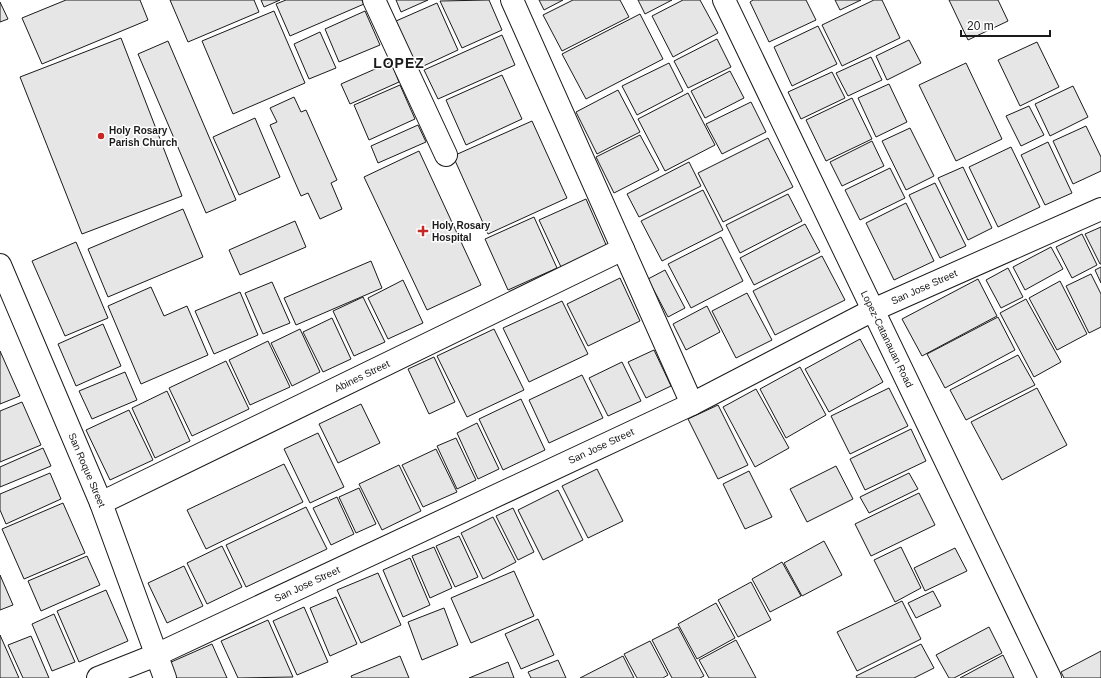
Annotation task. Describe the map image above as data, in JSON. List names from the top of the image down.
{
  "streets": {
    "street": [
      "San Jose Street",
      "Lopez-Catanauan Road",
      "Abines Street",
      "San Roque Street"
    ]
  },
  "crossings": [
    ["San Jose Street", "Lopez-Catanauan Road"],
    ["San Jose Street", "San Roque Street"],
    ["Abines Street", "San Roque Street"]
  ],
  "districts": ["LOPEZ"],
  "places": {
    "other": ["Holy Rosary Parish Church"],
    "health": ["Holy Rosary Hospital"]
  },
  "scale_bar": "20 m"
}
